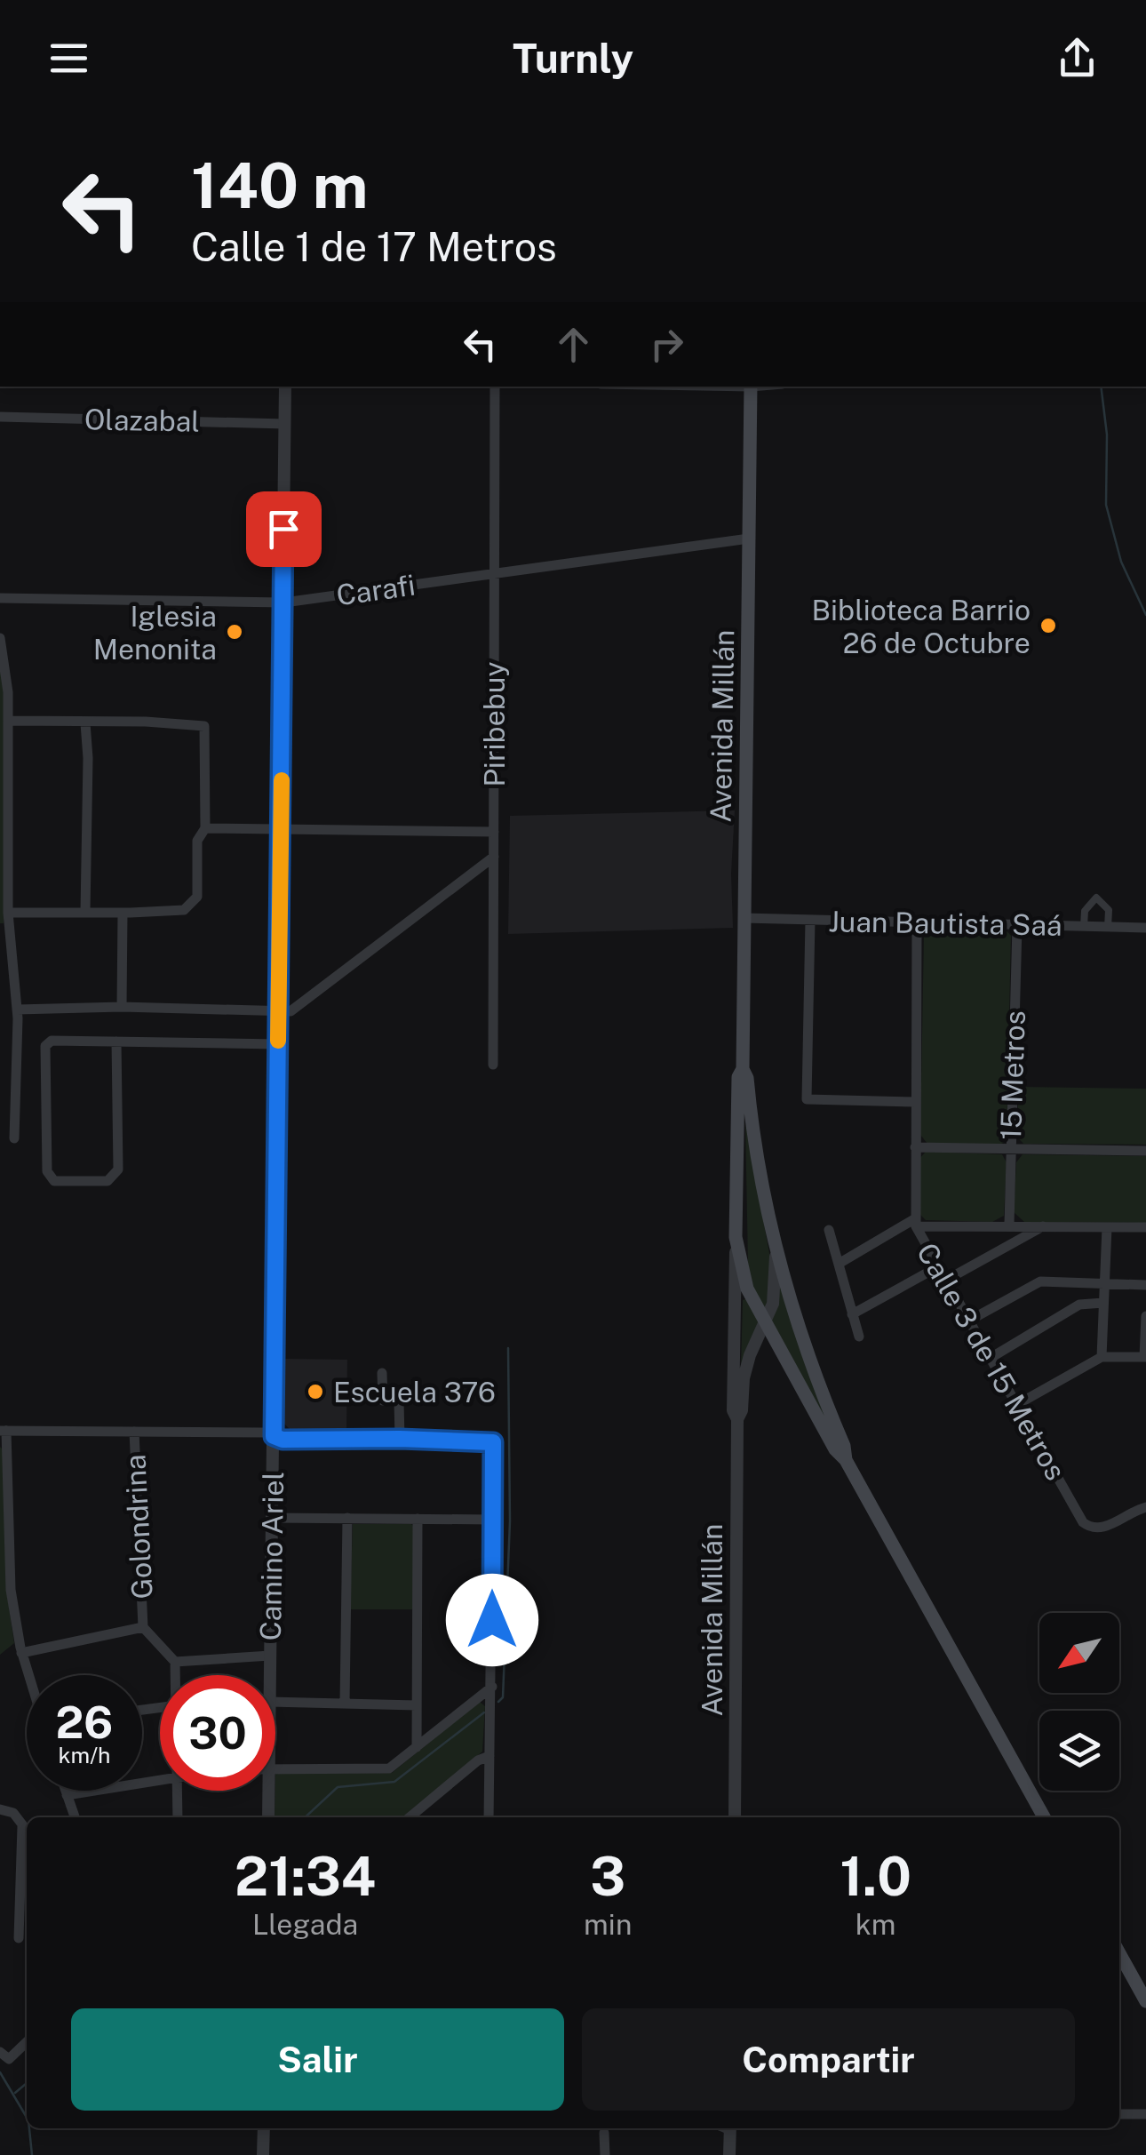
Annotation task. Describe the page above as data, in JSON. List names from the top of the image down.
{
  "streets": {
    "main road": ["Avenida Millán"],
    "street": [
      "Olazabal",
      "Carafi",
      "Piribebuy",
      "Juan Bautista Saá",
      "15 Metros",
      "Calle 3 de 15 Metros",
      "Golondrina",
      "Camino Ariel"
    ]
  },
  "crossings": [
    ["Olazabal", "Camino Ariel"],
    ["Carafi", "Piribebuy"],
    ["Carafi", "Avenida Millán"],
    ["Carafi", "Camino Ariel"],
    ["Avenida Millán", "Juan Bautista Saá"],
    ["Juan Bautista Saá", "15 Metros"],
    ["Juan Bautista Saá", "Calle 3 de 15 Metros"]
  ],
  "places": ["Biblioteca Barrio 26 de Octubre", "Iglesia Menonita", "Escuela 376"],
  "north": "bottom left",
  "page": {
    "header": "Turnly",
    "turn": ["140 m", "Calle 1 de 17 Metros"],
    "speed": "26 km/h",
    "limit": "30",
    "eta": [
      "21:34",
      "Llegada",
      "3",
      "min",
      "1.0",
      "km"
    ],
    "buttons": ["Salir", "Compartir"]
  }
}
